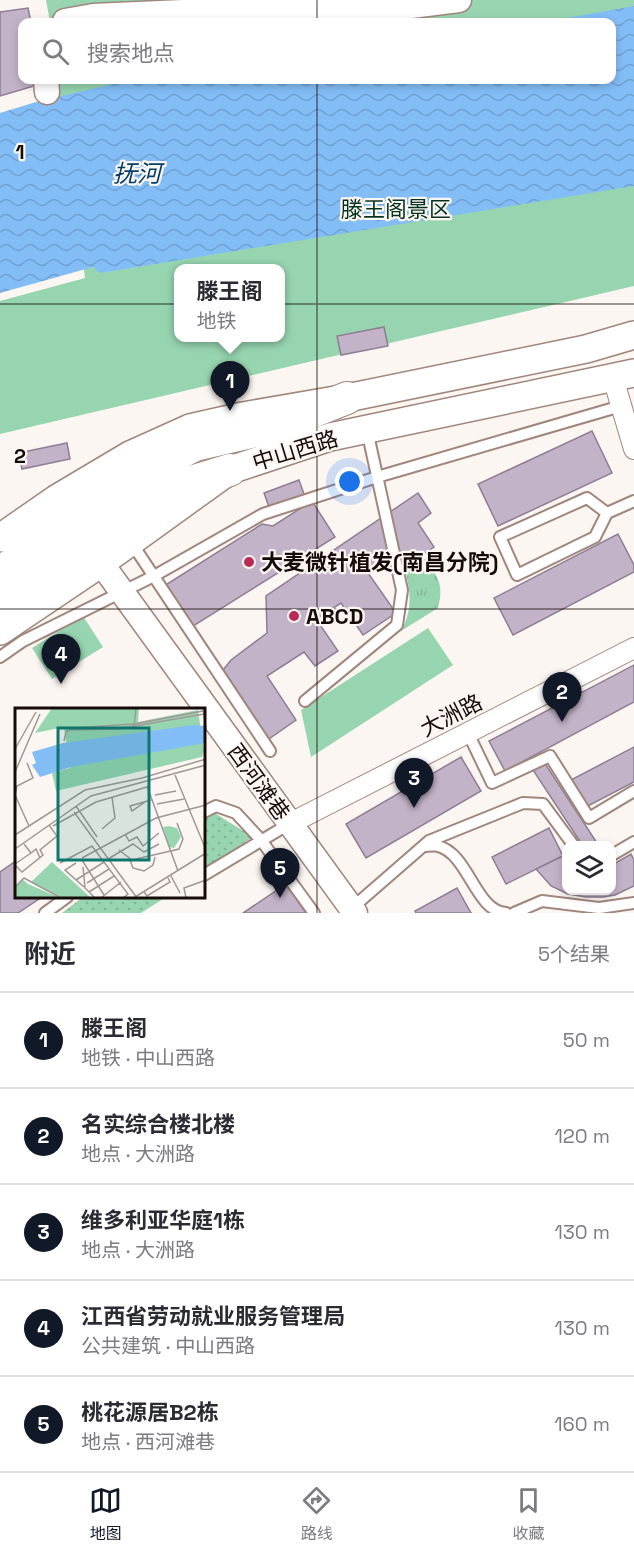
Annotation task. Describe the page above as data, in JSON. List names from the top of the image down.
{
  "streets": {
    "main road": ["中山西路"],
    "street": ["大洲路", "西河滩巷"]
  },
  "crossings": [
    ["中山西路", "西河滩巷"],
    ["大洲路", "西河滩巷"]
  ],
  "water": ["抚河"],
  "parks": ["滕王阁景区"],
  "places": ["大麦微针植发(南昌分院)", "ABCD"],
  "page": {
    "search": "搜索地点",
    "popup": ["滕王阁", "地铁"],
    "pins": [
      "1",
      "4",
      "2",
      "3",
      "5"
    ],
    "heading": ["附近", "5个结果"],
    "list": [
      {
        "mark": "1",
        "name": "滕王阁",
        "note": "地铁 · 中山西路",
        "value": "50 m"
      },
      {
        "mark": "2",
        "name": "名实综合楼北楼",
        "note": "地点 · 大洲路",
        "value": "120 m"
      },
      {
        "mark": "3",
        "name": "维多利亚华庭1栋",
        "note": "地点 · 大洲路",
        "value": "130 m"
      },
      {
        "mark": "4",
        "name": "江西省劳动就业服务管理局",
        "note": "公共建筑 · 中山西路",
        "value": "130 m"
      },
      {
        "mark": "5",
        "name": "桃花源居B2栋",
        "note": "地点 · 西河滩巷",
        "value": "160 m"
      }
    ],
    "nav": ["地图", "路线", "收藏"]
  },
  "grid": {
    "rows": ["1", "2"]
  }
}
